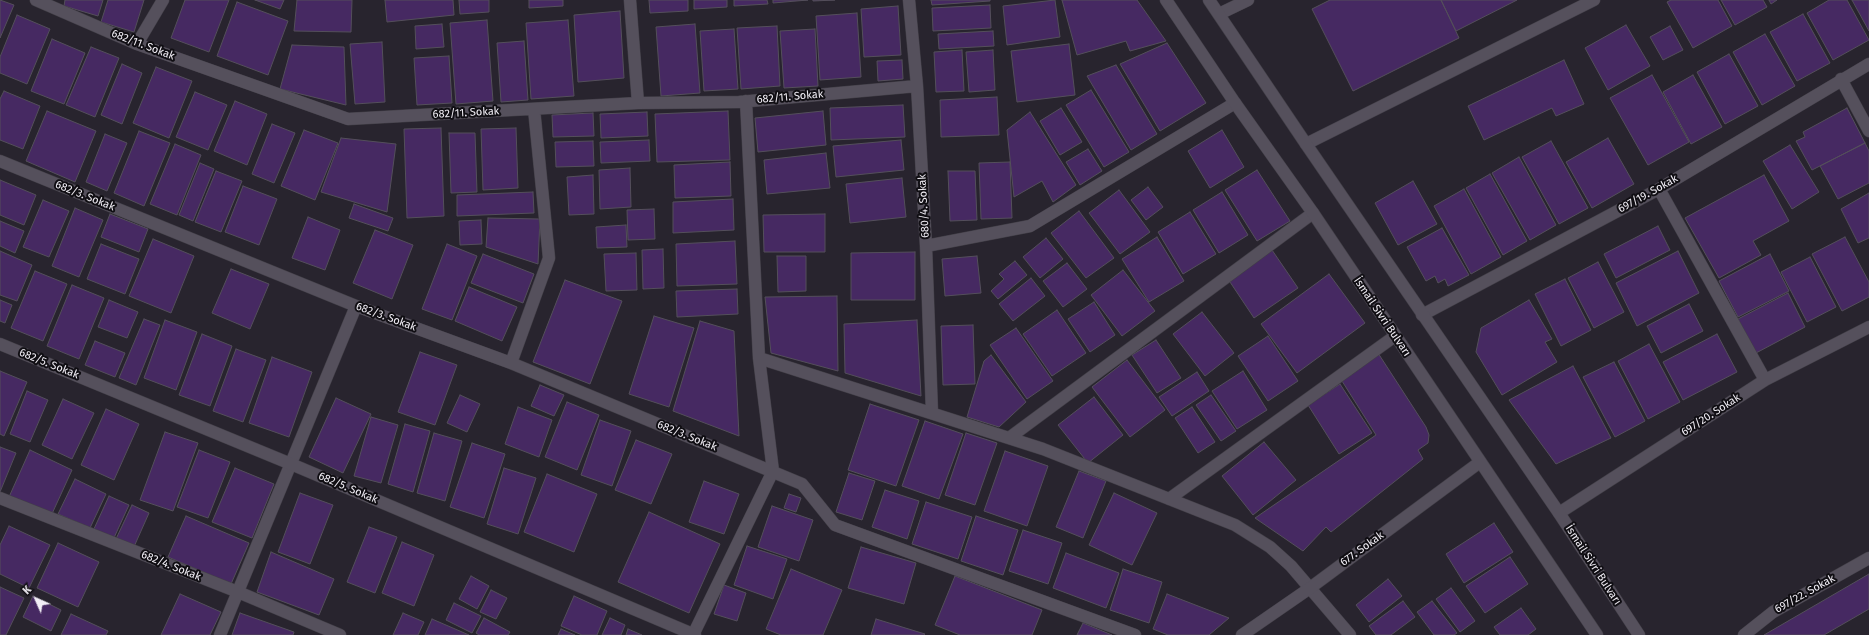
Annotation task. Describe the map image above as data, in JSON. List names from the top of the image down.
{
  "streets": {
    "street": [
      "682/11. Sokak",
      "697/19. Sokak",
      "682/3. Sokak",
      "680/4. Sokak",
      "İsmail Sivri Bulvarı",
      "682/5. Sokak",
      "697/20. Sokak",
      "677. Sokak",
      "682/4. Sokak",
      "697/22. Sokak"
    ]
  },
  "crossings": [
    ["682/11. Sokak", "680/4. Sokak"],
    ["697/19. Sokak", "İsmail Sivri Bulvarı"],
    ["İsmail Sivri Bulvarı", "697/20. Sokak"],
    ["İsmail Sivri Bulvarı", "677. Sokak"]
  ],
  "north": "top left"
}
